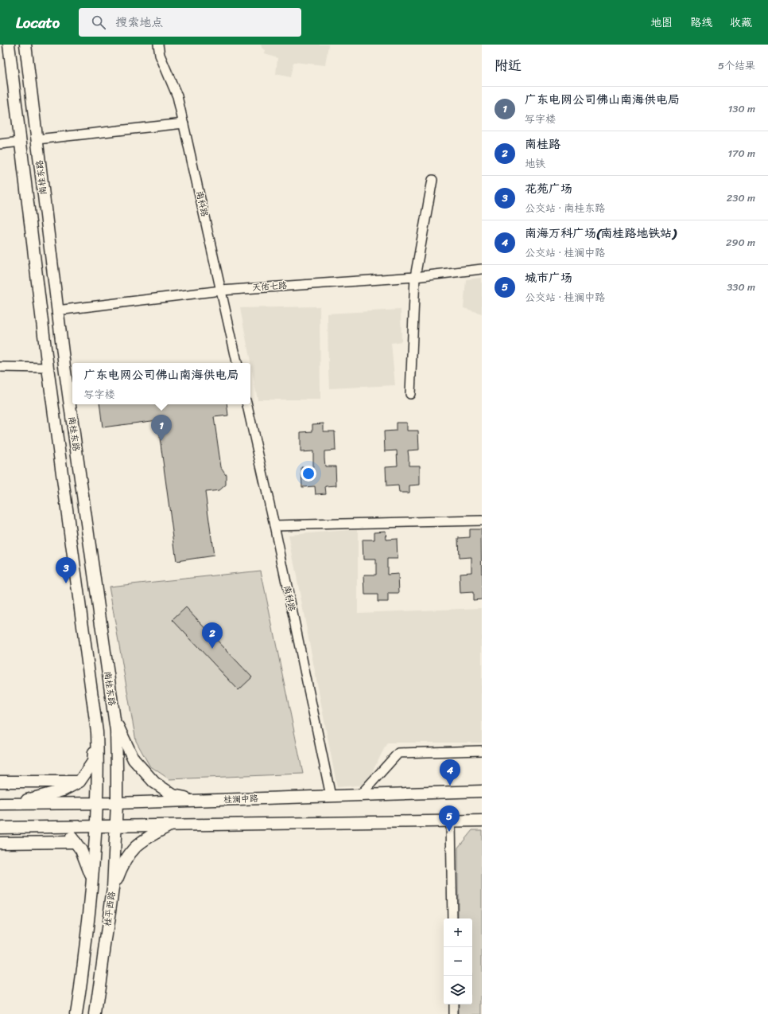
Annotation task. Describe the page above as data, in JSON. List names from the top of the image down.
{
  "streets": {
    "main road": ["南桂东路", "桂澜中路", "桂平西路"],
    "street": ["南科路", "天佑七路"]
  },
  "crossings": [
    ["南桂东路", "天佑七路"],
    ["南桂东路", "桂澜中路"],
    ["南桂东路", "桂平西路"],
    ["南科路", "天佑七路"],
    ["南科路", "桂澜中路"],
    ["桂澜中路", "桂平西路"]
  ],
  "page": {
    "header": "Locato",
    "search": "搜索地点",
    "nav": ["地图", "路线", "收藏"],
    "heading": ["附近", "5个结果"],
    "list": [
      {
        "mark": "1",
        "name": "广东电网公司佛山南海供电局",
        "note": "写字楼",
        "value": "130 m"
      },
      {
        "mark": "2",
        "name": "南桂路",
        "note": "地铁",
        "value": "170 m"
      },
      {
        "mark": "3",
        "name": "花苑广场",
        "note": "公交站 · 南桂东路",
        "value": "230 m"
      },
      {
        "mark": "4",
        "name": "南海万科广场(南桂路地铁站)",
        "note": "公交站 · 桂澜中路",
        "value": "290 m"
      },
      {
        "mark": "5",
        "name": "城市广场",
        "note": "公交站 · 桂澜中路",
        "value": "330 m"
      }
    ],
    "popup": ["广东电网公司佛山南海供电局", "写字楼"],
    "pins": [
      "1",
      "3",
      "2",
      "4",
      "5"
    ],
    "map_buttons": ["+", "−"]
  }
}
